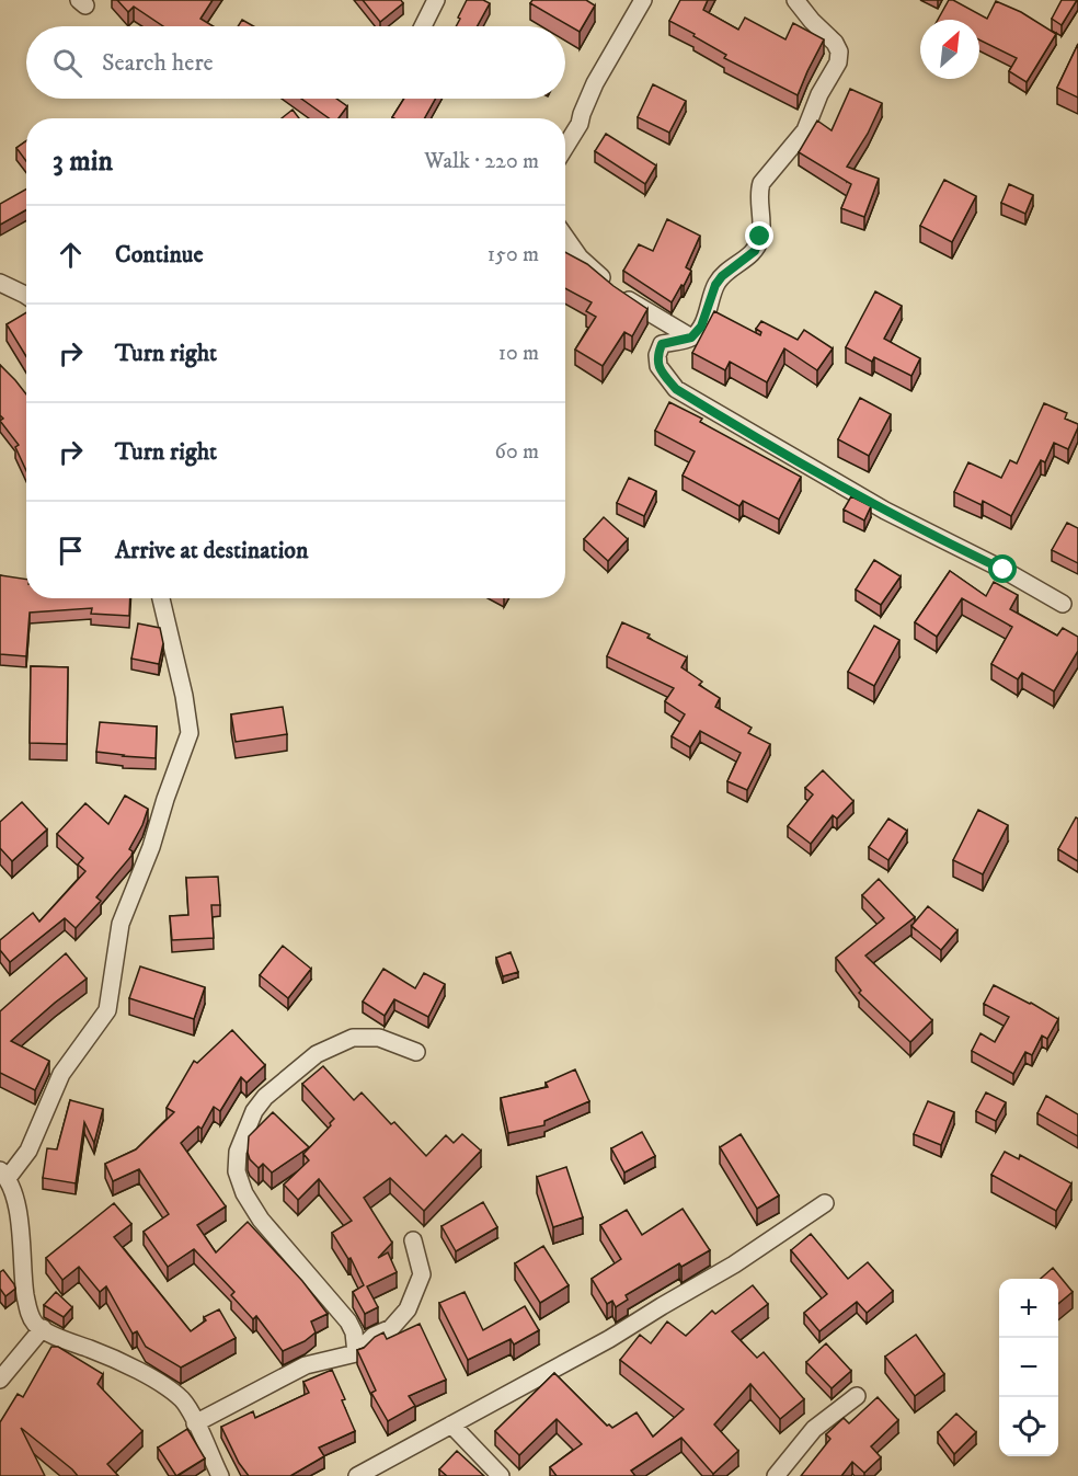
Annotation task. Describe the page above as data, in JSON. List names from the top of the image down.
{
  "north": "top right",
  "page": {
    "search": "Search here",
    "heading": ["3 min", "Walk · 220 m"],
    "list": [
      ["Continue", "150 m"],
      ["Turn right", "10 m"],
      ["Turn right", "60 m"],
      "Arrive at destination"
    ],
    "map_buttons": ["+", "−"]
  }
}
